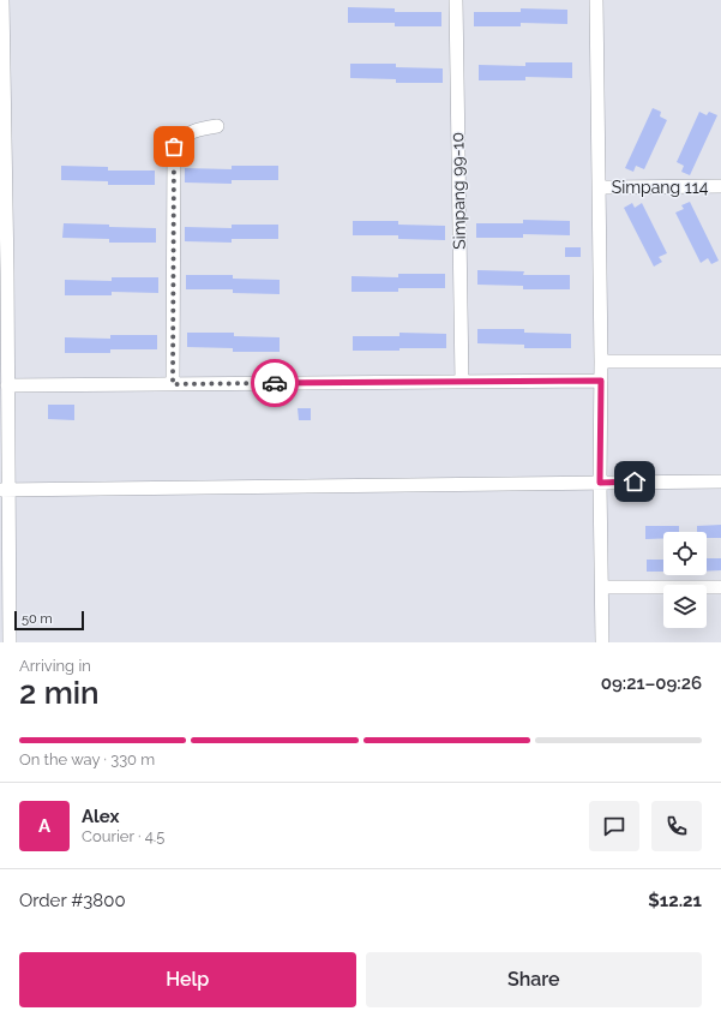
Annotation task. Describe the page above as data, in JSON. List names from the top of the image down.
{
  "streets": {
    "street": ["Simpang 114", "Simpang 99-10"]
  },
  "scale_bar": "50 m",
  "page": {
    "scale": "50 m",
    "heading": ["2 min", "Arriving in", "09:21–09:26"],
    "panel": [
      "Alex",
      "Courier · 4.5",
      "Order #3800",
      "$12.21"
    ],
    "bar": "On the way · 330 m",
    "round": "A",
    "buttons": ["Help", "Share"]
  }
}
